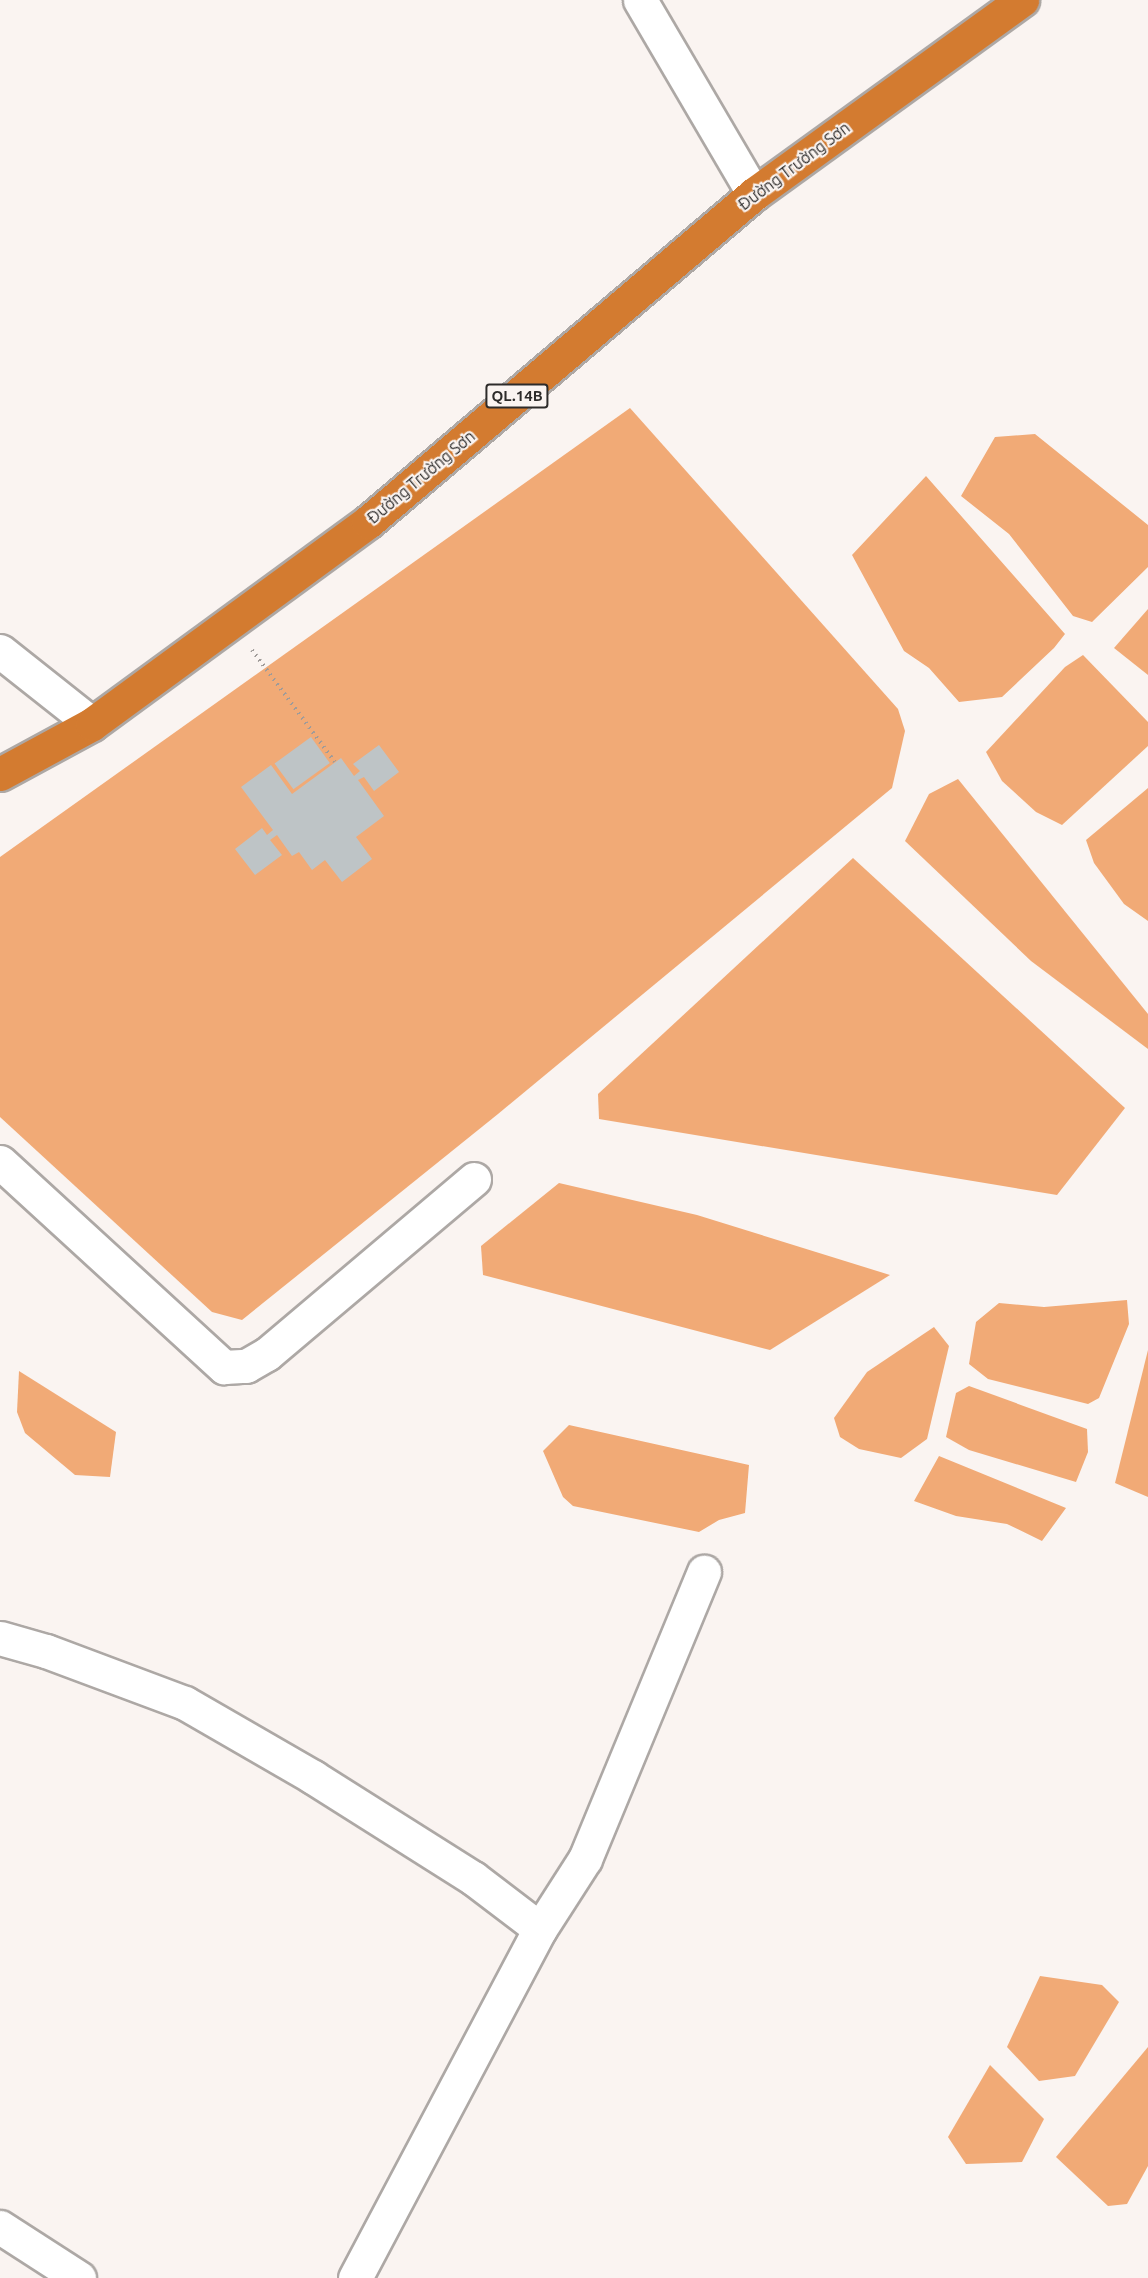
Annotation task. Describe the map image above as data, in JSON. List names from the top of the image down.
{
  "streets": {
    "highway": ["Đường Trường Sơn", "QL.14B"]
  }
}
